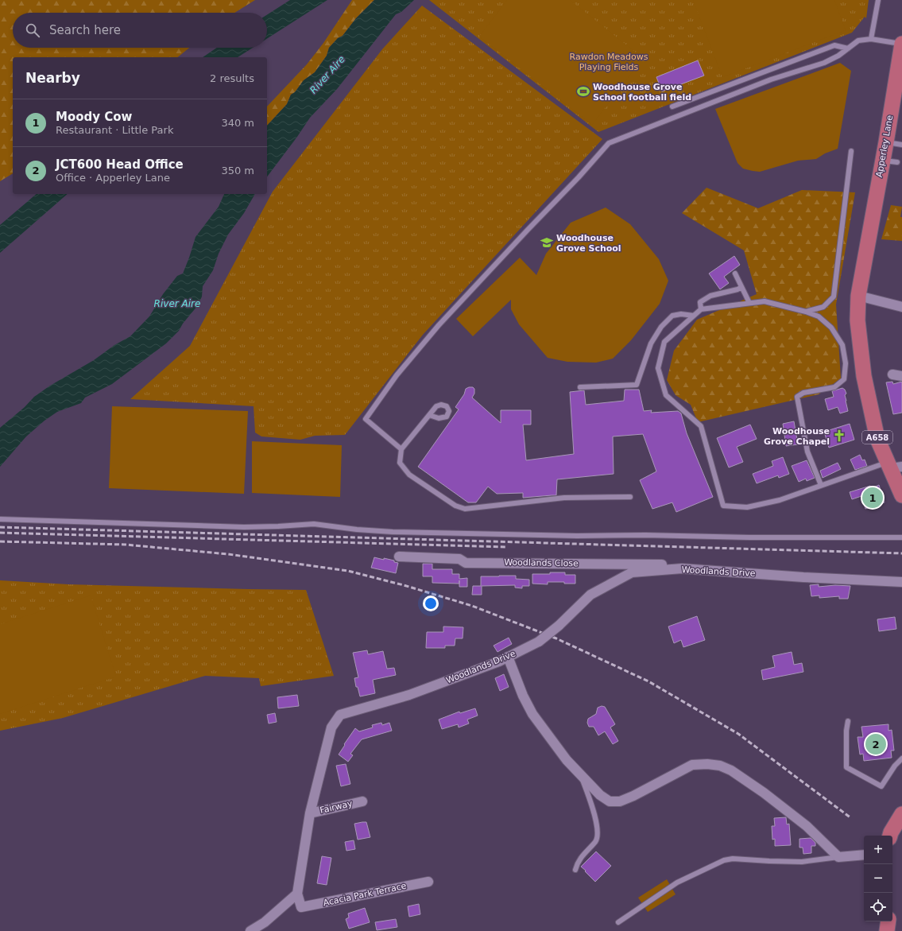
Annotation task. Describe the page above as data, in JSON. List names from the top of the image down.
{
  "streets": {
    "highway": ["Apperley Lane", "A658"],
    "street": [
      "Woodlands Close",
      "Woodlands Drive",
      "Fairway",
      "Acacia Park Terrace"
    ]
  },
  "crossings": [
    ["Apperley Lane", "A658"],
    ["Woodlands Close", "Woodlands Drive"],
    ["Woodlands Drive", "Fairway"],
    ["Woodlands Drive", "Acacia Park Terrace"]
  ],
  "water": ["River Aire"],
  "parks": ["Rawdon Meadows Playing Fields"],
  "places": {
    "sports": ["Woodhouse Grove School football field"],
    "school or university": ["Woodhouse Grove School"],
    "church": ["Woodhouse Grove Chapel"]
  },
  "page": {
    "search": "Search here",
    "heading": ["Nearby", "2 results"],
    "list": [
      {
        "mark": "1",
        "name": "Moody Cow",
        "note": "Restaurant · Little Park",
        "value": "340 m"
      },
      {
        "mark": "2",
        "name": "JCT600 Head Office",
        "note": "Office · Apperley Lane",
        "value": "350 m"
      }
    ],
    "pins": ["1", "2"],
    "map_buttons": ["+", "−"]
  }
}
